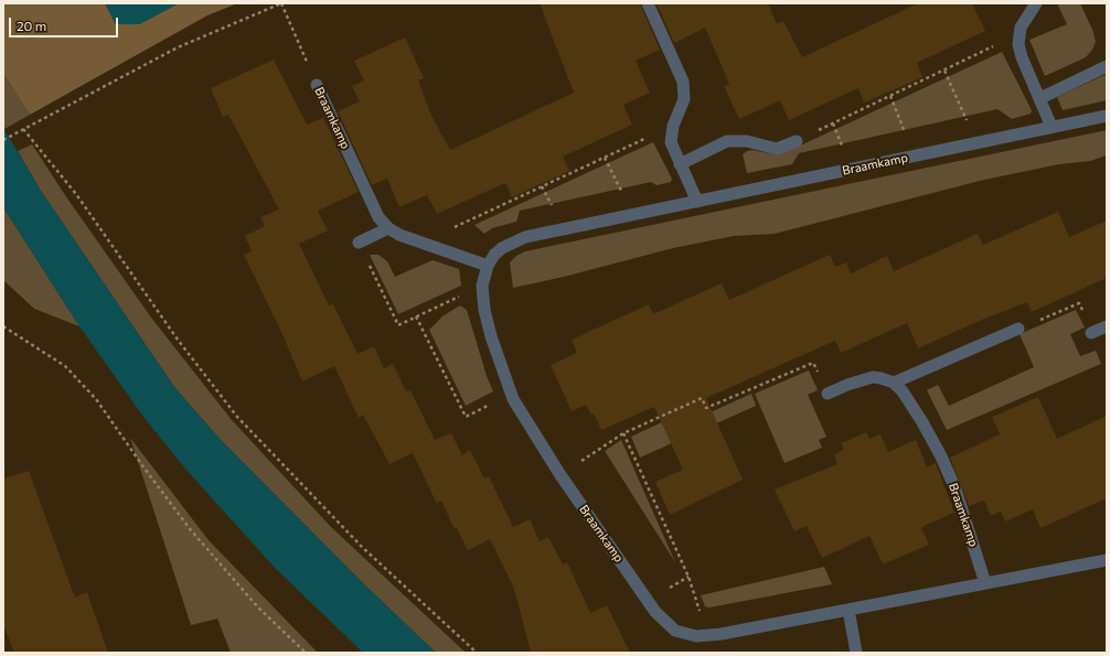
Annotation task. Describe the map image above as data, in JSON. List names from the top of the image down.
{
  "streets": {
    "street": ["Braamkamp"]
  },
  "scale_bar": "20 m"
}
